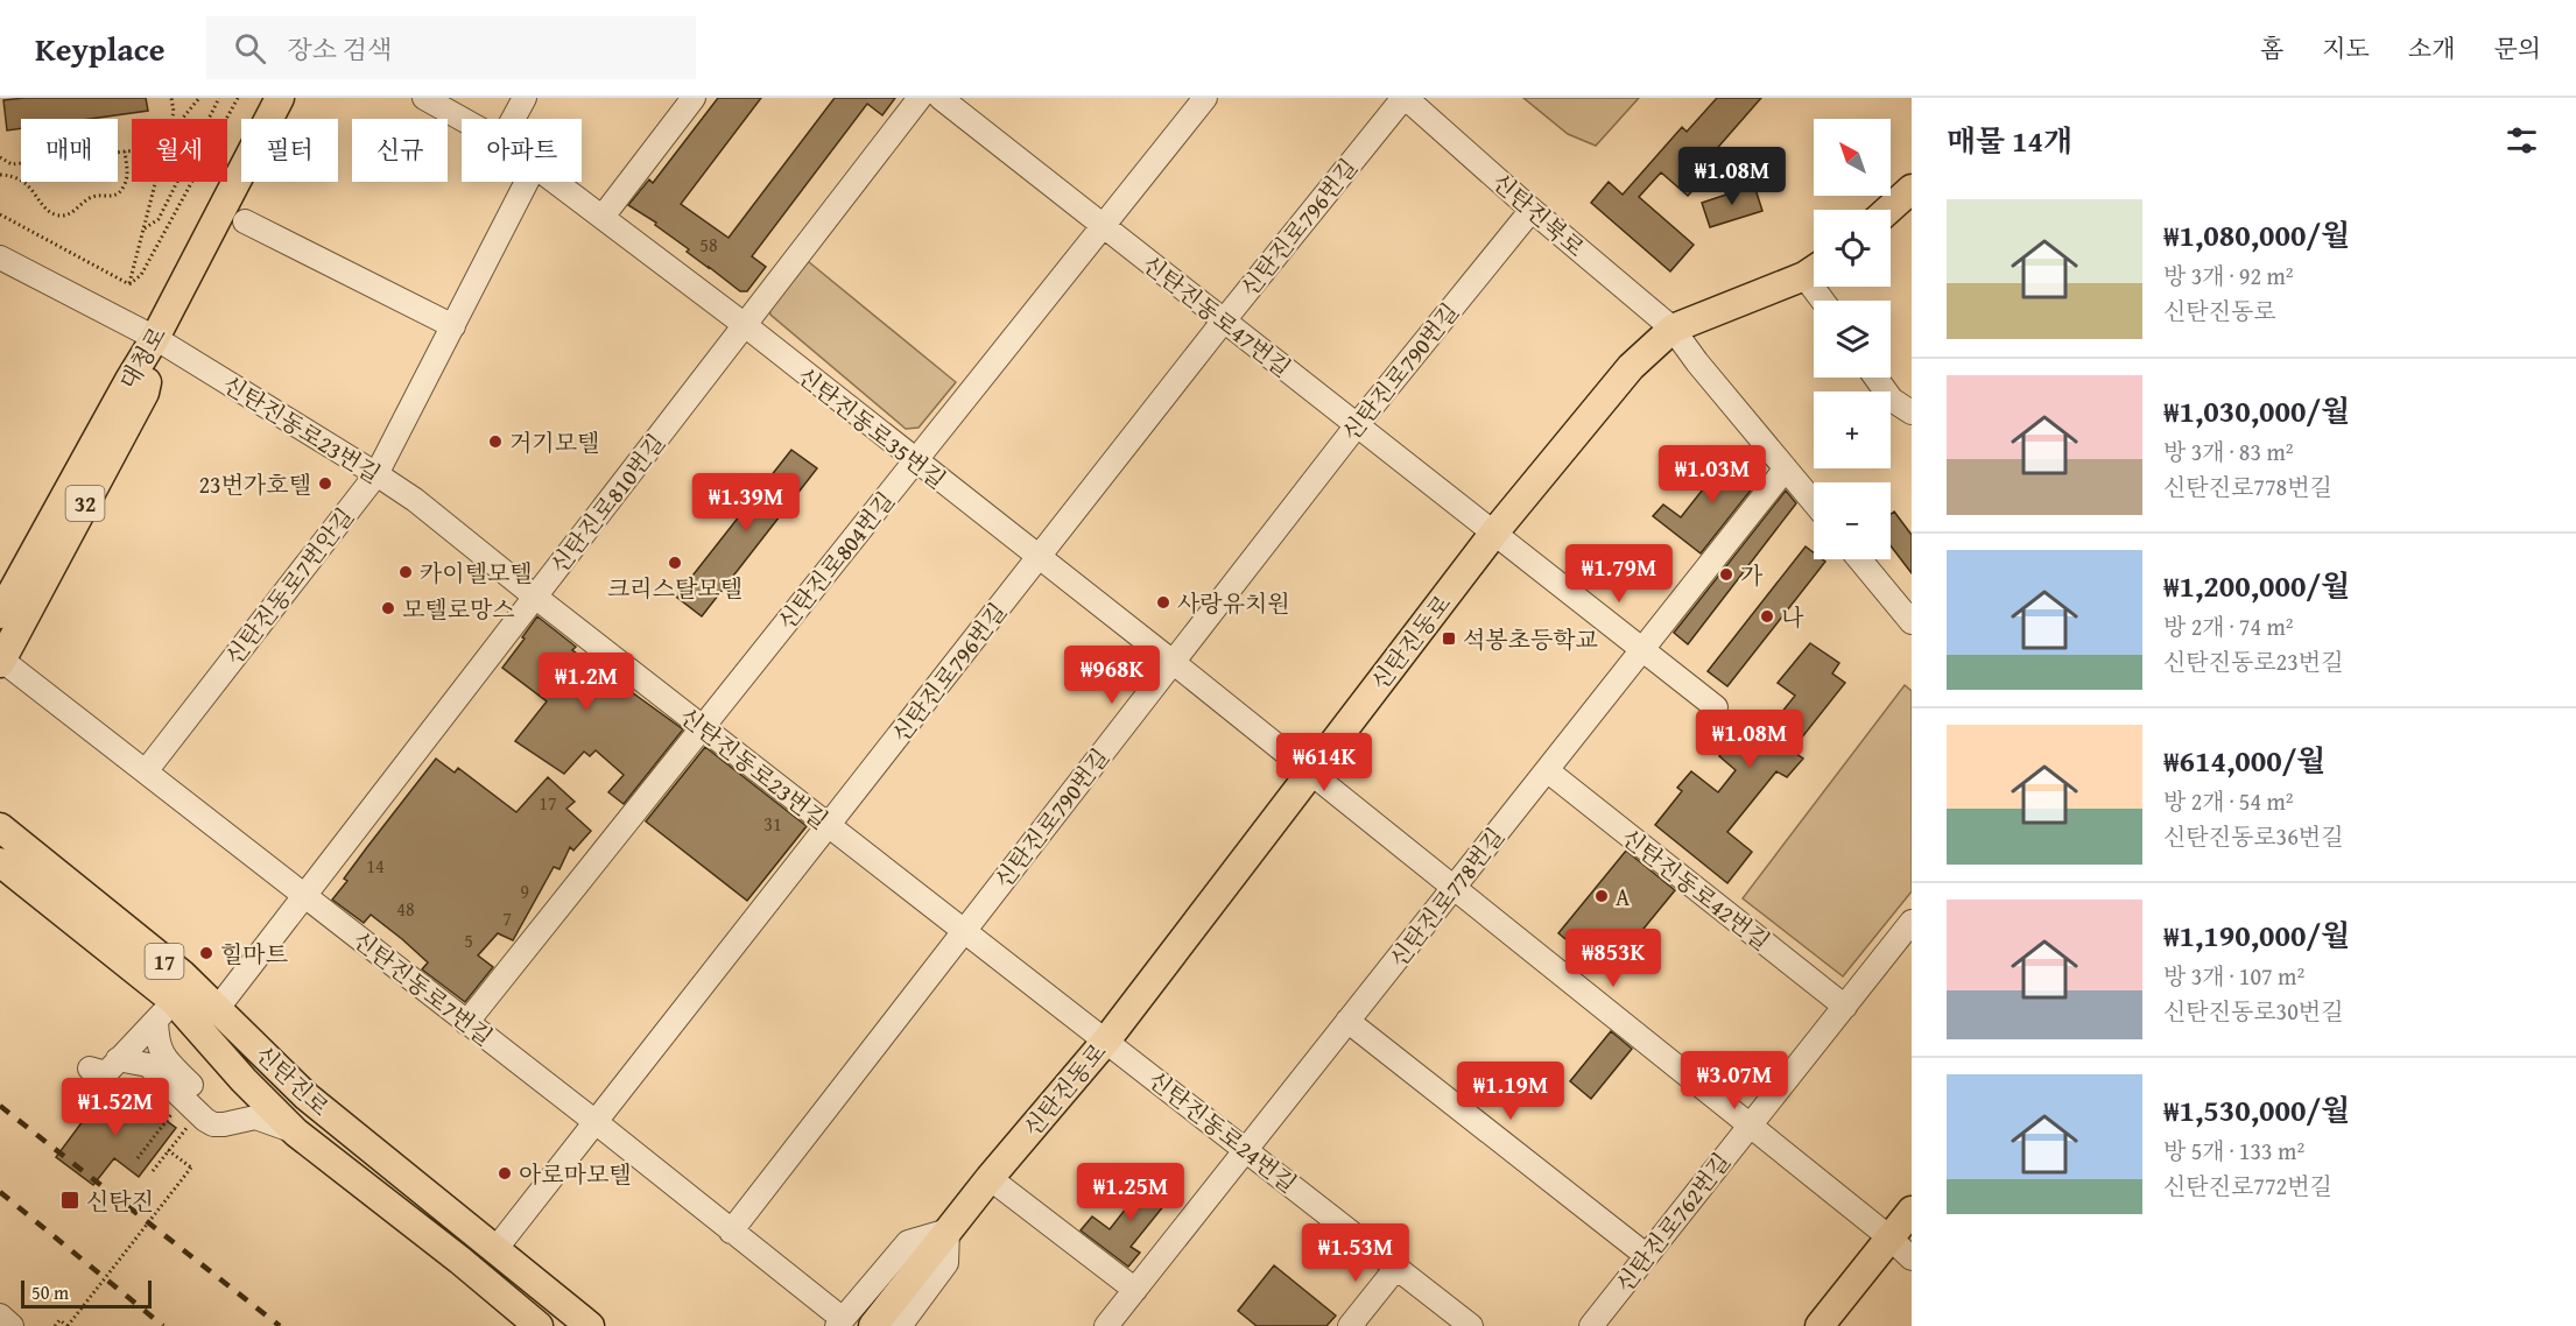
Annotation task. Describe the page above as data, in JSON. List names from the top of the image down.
{
  "streets": {
    "main road": [
      "대청로",
      "32",
      "신탄진동로",
      "17",
      "신탄진로"
    ],
    "street": [
      "신탄진북로",
      "신탄진로796번길",
      "신탄진동로47번길",
      "신탄진로790번길",
      "신탄진동로35번길",
      "신탄진동로23번길",
      "신탄진로810번길",
      "신탄진로804번길",
      "신탄진동로7번안길",
      "신탄진동로42번길",
      "신탄진로778번길",
      "신탄진동로7번길",
      "신탄진동로24번길",
      "신탄진로762번길"
    ]
  },
  "crossings": [
    ["신탄진북로", "신탄진로796번길"],
    ["신탄진북로", "신탄진로790번길"],
    ["신탄진북로", "신탄진동로"],
    ["신탄진북로", "신탄진로778번길"],
    ["신탄진로796번길", "신탄진동로47번길"],
    ["신탄진로796번길", "신탄진동로35번길"],
    ["신탄진로796번길", "신탄진동로23번길"],
    ["신탄진로796번길", "신탄진동로7번길"],
    ["신탄진로796번길", "신탄진로"],
    ["신탄진동로47번길", "신탄진로790번길"],
    ["신탄진동로47번길", "신탄진로804번길"],
    ["신탄진동로47번길", "신탄진동로"],
    ["신탄진동로47번길", "신탄진로778번길"],
    ["대청로", "신탄진동로23번길"],
    ["대청로", "32"],
    ["신탄진로790번길", "신탄진동로35번길"],
    ["신탄진로790번길", "신탄진동로23번길"],
    ["신탄진로790번길", "신탄진동로7번길"],
    ["신탄진동로35번길", "신탄진로810번길"],
    ["신탄진동로35번길", "신탄진로804번길"],
    ["신탄진동로35번길", "신탄진동로"],
    ["신탄진동로35번길", "신탄진로778번길"],
    ["신탄진동로35번길", "신탄진로762번길"],
    ["신탄진동로23번길", "32"],
    ["신탄진동로23번길", "신탄진로810번길"],
    ["신탄진동로23번길", "신탄진로804번길"],
    ["신탄진동로23번길", "신탄진동로7번안길"],
    ["신탄진동로23번길", "신탄진동로"],
    ["신탄진동로23번길", "신탄진동로24번길"],
    ["32", "신탄진동로7번길"],
    ["신탄진로810번길", "신탄진동로7번길"],
    ["신탄진로810번길", "신탄진로"],
    ["신탄진로804번길", "신탄진동로7번길"],
    ["신탄진동로7번안길", "신탄진동로7번길"],
    ["신탄진동로", "신탄진동로24번길"],
    ["신탄진동로42번길", "신탄진로778번길"],
    ["신탄진동로42번길", "신탄진로762번길"],
    ["신탄진로778번길", "신탄진동로24번길"]
  ],
  "places": {
    "other": [
      "거기모텔",
      "23번가호텔",
      "크리스탈모텔",
      "카이텔모텔",
      "가",
      "사랑유치원",
      "모텔로망스",
      "나",
      "A",
      "힐마트",
      "아로마모텔"
    ],
    "transit": ["석봉초등학교", "신탄진"]
  },
  "house_numbers": [
    "58",
    "17",
    "31",
    "14",
    "9",
    "48",
    "7",
    "5"
  ],
  "scale_bar": "50 m",
  "north": "top left",
  "page": {
    "header": "Keyplace",
    "search": "장소 검색",
    "nav": [
      "홈",
      "지도",
      "소개",
      "문의"
    ],
    "heading": "매물 14개",
    "map_buttons": ["+", "−"],
    "chip": [
      "매매",
      "월세",
      "필터",
      "신규",
      "아파트"
    ],
    "price": [
      "₩1.08M",
      "₩1.03M",
      "₩1.39M",
      "₩1.79M",
      "₩968K",
      "₩1.2M",
      "₩1.08M",
      "₩614K",
      "₩853K",
      "₩3.07M",
      "₩1.19M",
      "₩1.52M",
      "₩1.25M",
      "₩1.53M"
    ],
    "list": [
      {
        "name": "₩1,080,000/월",
        "note": "방 3개 · 92 m² · 신탄진동로"
      },
      {
        "name": "₩1,030,000/월",
        "note": "방 3개 · 83 m² · 신탄진로778번길"
      },
      {
        "name": "₩1,200,000/월",
        "note": "방 2개 · 74 m² · 신탄진동로23번길"
      },
      {
        "name": "₩614,000/월",
        "note": "방 2개 · 54 m² · 신탄진동로36번길"
      },
      {
        "name": "₩1,190,000/월",
        "note": "방 3개 · 107 m² · 신탄진동로30번길"
      },
      {
        "name": "₩1,530,000/월",
        "note": "방 5개 · 133 m² · 신탄진로772번길"
      }
    ],
    "scale": "50 m"
  }
}
